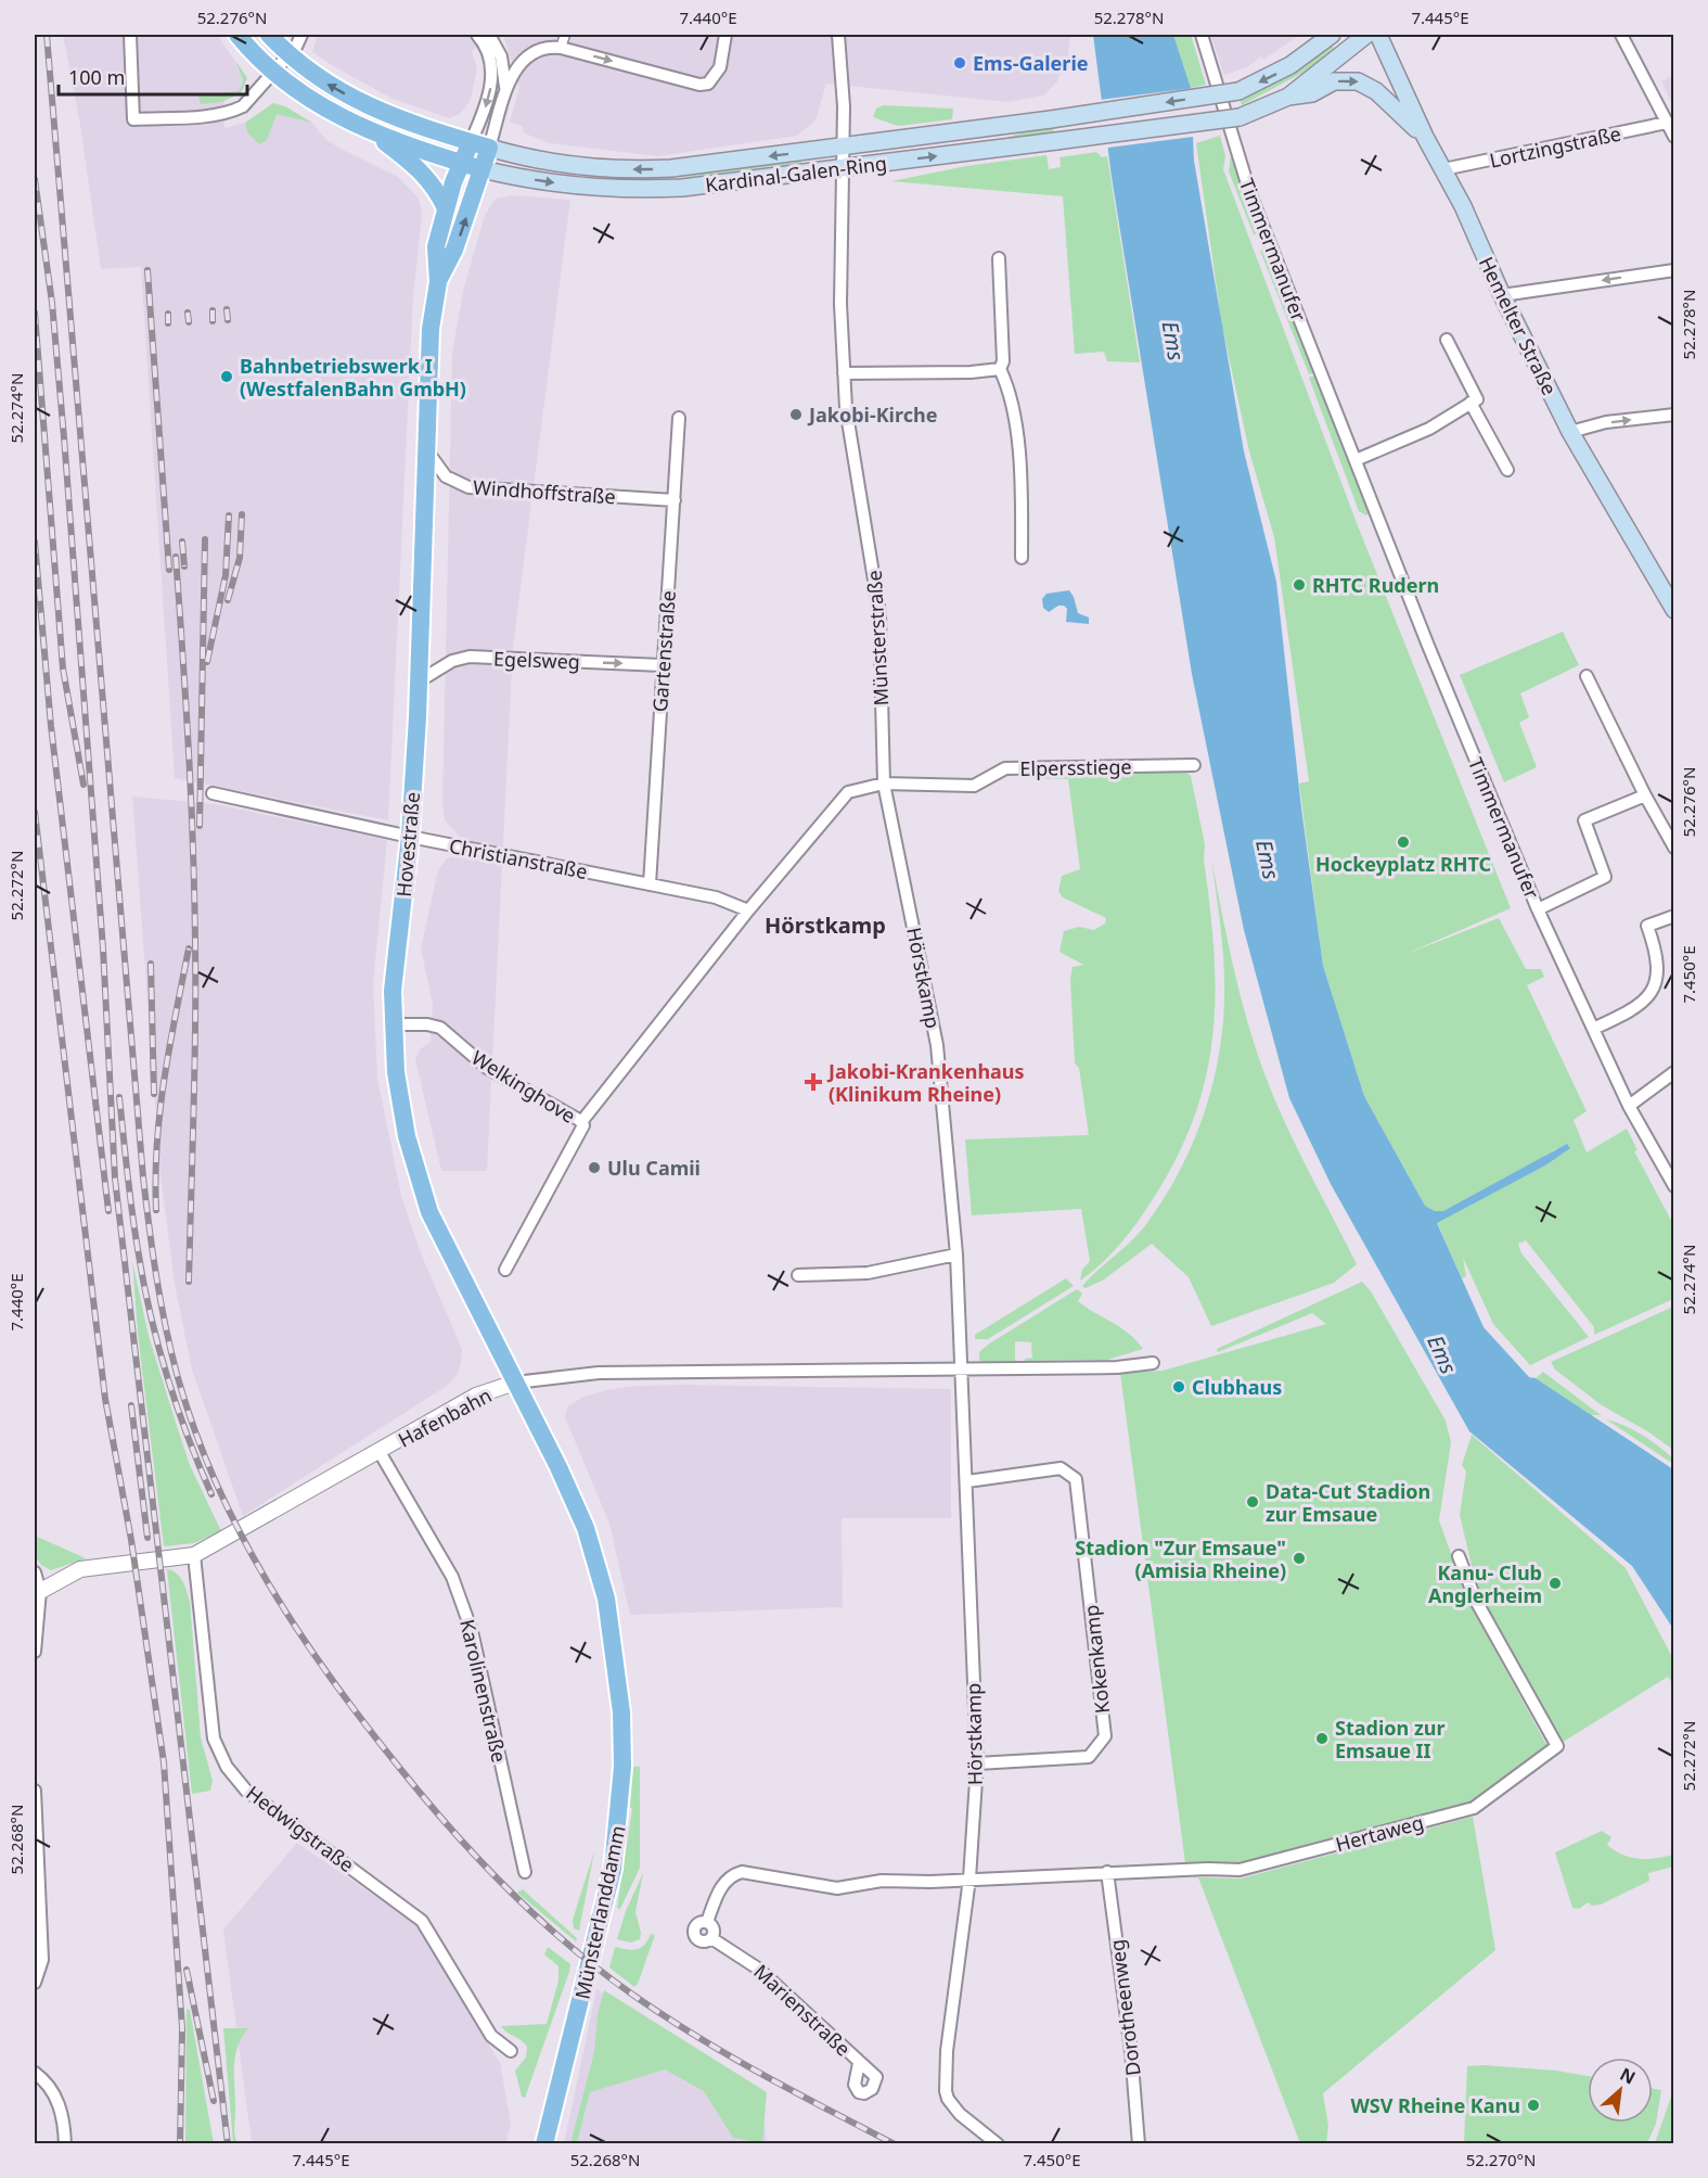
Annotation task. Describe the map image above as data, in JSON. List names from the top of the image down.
{
  "streets": {
    "main road": [
      "Kardinal-Galen-Ring",
      "Hemelter Straße",
      "Hovestraße",
      "Münsterlanddamm"
    ],
    "street": [
      "Lortzingstraße",
      "Timmermanufer",
      "Windhoffstraße",
      "Münsterstraße",
      "Gartenstraße",
      "Egelsweg",
      "Elpersstiege",
      "Christianstraße",
      "Hörstkamp",
      "Welkinghove",
      "Hafenbahn",
      "Kokenkamp",
      "Karolinenstraße",
      "Hedwigstraße",
      "Hertaweg",
      "Dorotheenweg",
      "Marienstraße"
    ]
  },
  "crossings": [
    ["Lortzingstraße", "Hemelter Straße"],
    ["Kardinal-Galen-Ring", "Münsterstraße"],
    ["Kardinal-Galen-Ring", "Hovestraße"],
    ["Windhoffstraße", "Gartenstraße"],
    ["Windhoffstraße", "Hovestraße"],
    ["Münsterstraße", "Elpersstiege"],
    ["Münsterstraße", "Hörstkamp"],
    ["Gartenstraße", "Egelsweg"],
    ["Gartenstraße", "Christianstraße"],
    ["Egelsweg", "Hovestraße"],
    ["Elpersstiege", "Hörstkamp"],
    ["Hovestraße", "Christianstraße"],
    ["Hovestraße", "Welkinghove"],
    ["Hovestraße", "Hafenbahn"],
    ["Hovestraße", "Münsterlanddamm"],
    ["Hörstkamp", "Hafenbahn"],
    ["Hörstkamp", "Kokenkamp"],
    ["Hörstkamp", "Hertaweg"],
    ["Hörstkamp", "Marienstraße"],
    ["Hafenbahn", "Karolinenstraße"],
    ["Hafenbahn", "Hedwigstraße"],
    ["Hafenbahn", "Münsterlanddamm"],
    ["Hertaweg", "Dorotheenweg"],
    ["Hertaweg", "Marienstraße"]
  ],
  "one_way": ["Egelsweg"],
  "districts": ["Hörstkamp"],
  "water": ["Ems"],
  "places": {
    "other": [
      "Ems-Galerie",
      "Bahnbetriebswerk I (WestfalenBahn GmbH)",
      "Jakobi-Kirche",
      "RHTC Rudern",
      "Hockeyplatz RHTC",
      "Ulu Camii",
      "Clubhaus",
      "Data-Cut Stadion zur Emsaue",
      "Stadion \"Zur Emsaue\" (Amisia Rheine)",
      "Kanu- Club Anglerheim",
      "Stadion zur Emsaue II",
      "WSV Rheine Kanu"
    ],
    "health": ["Jakobi-Krankenhaus (Klinikum Rheine)"]
  },
  "scale_bar": "100 m",
  "north": "top right",
  "coordinates": [
    "52.276°N",
    "7.440°E",
    "52.278°N",
    "7.445°E",
    "52.274°N",
    "52.272°N",
    "7.450°E",
    "52.268°N",
    "52.270°N"
  ]
}
